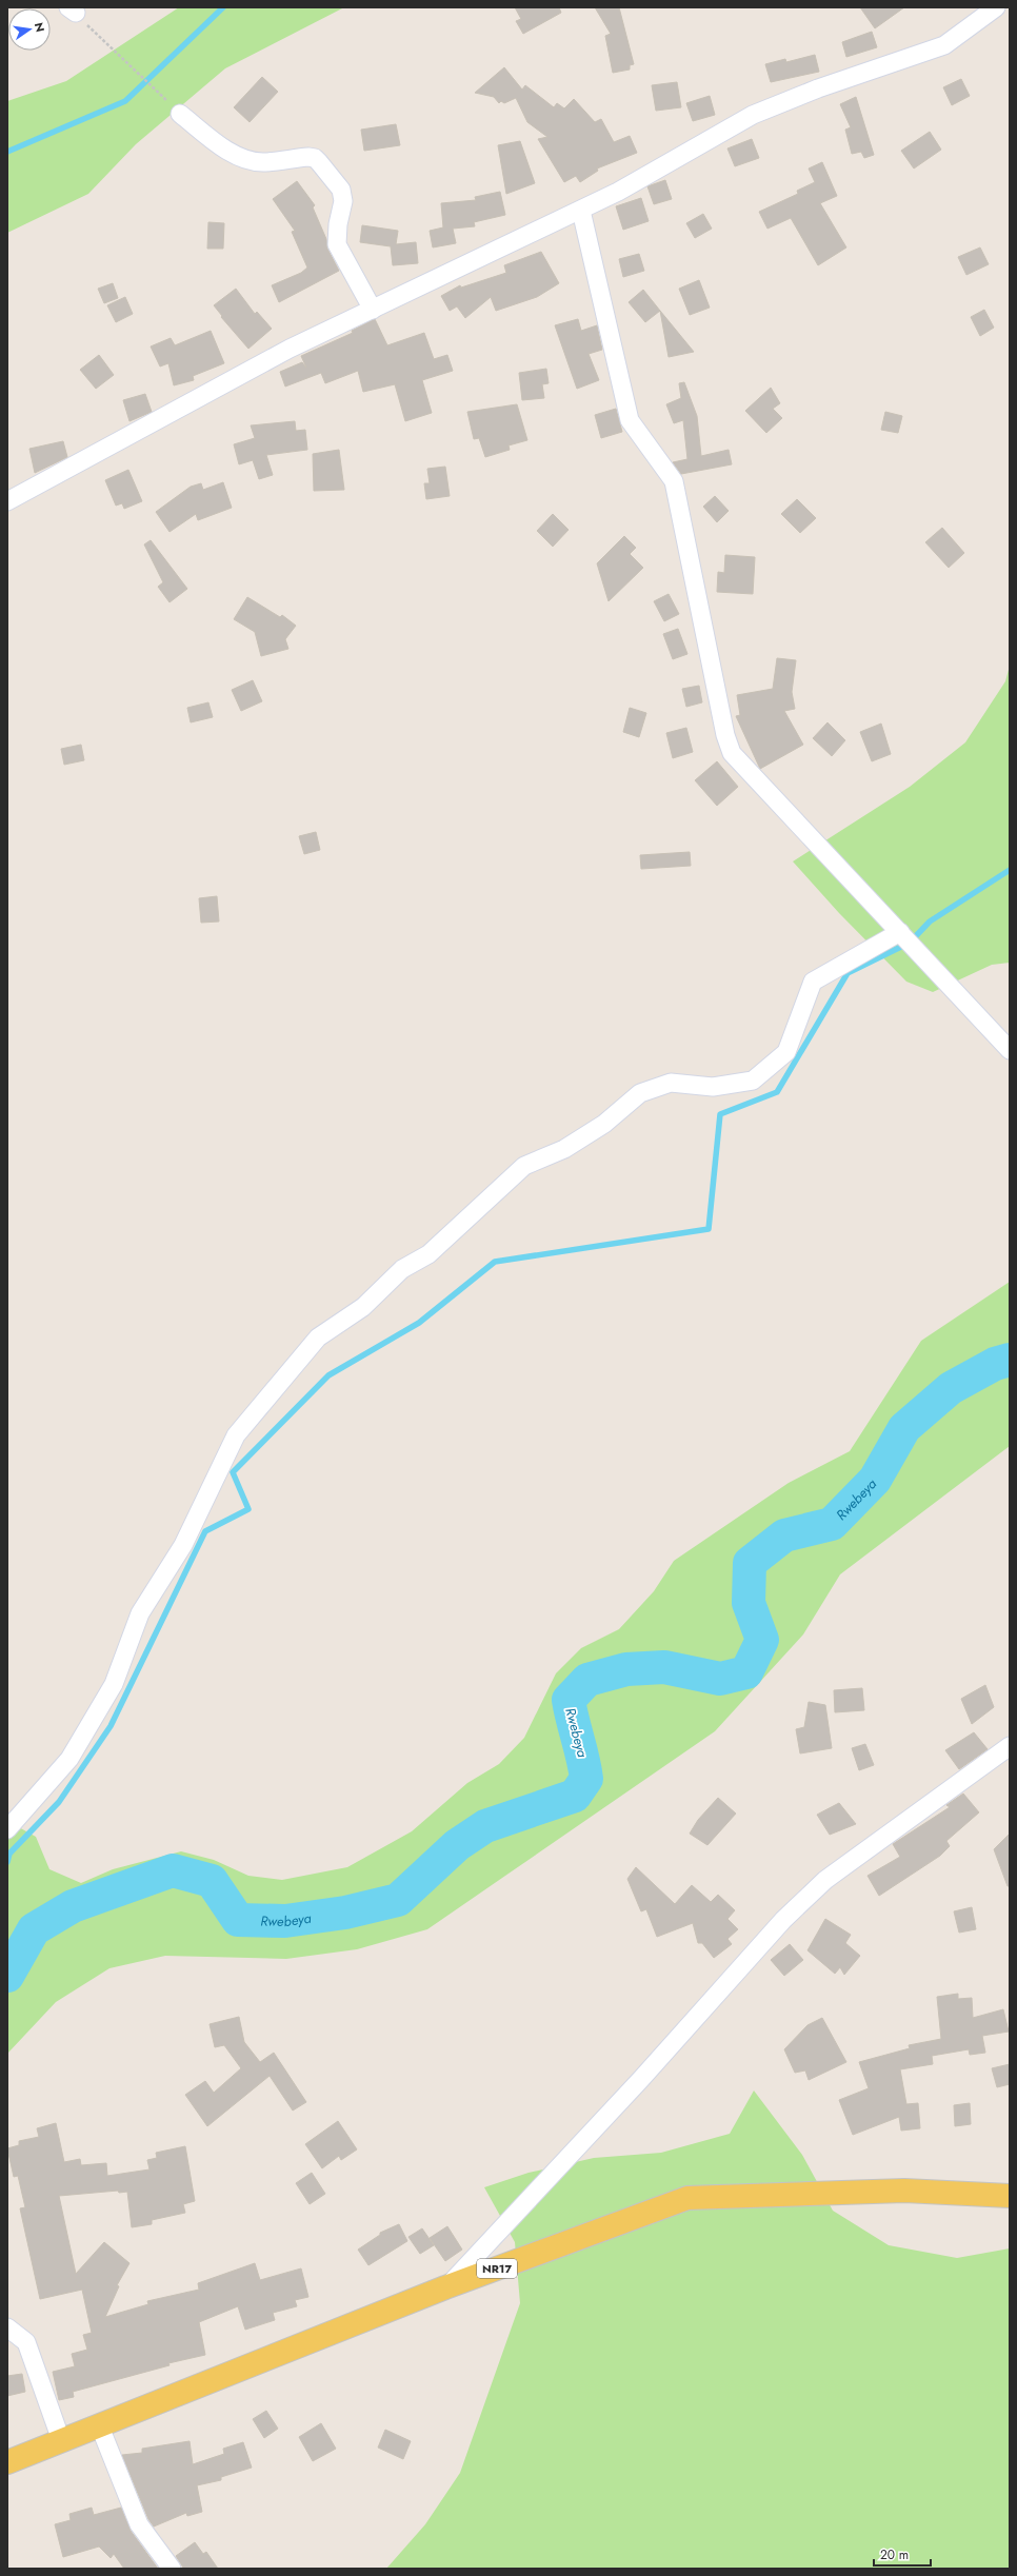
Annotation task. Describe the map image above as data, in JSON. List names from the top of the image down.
{
  "streets": {
    "main road": ["NR17"]
  },
  "water": ["Rwebeya"],
  "scale_bar": "20 m",
  "north": "right"
}
